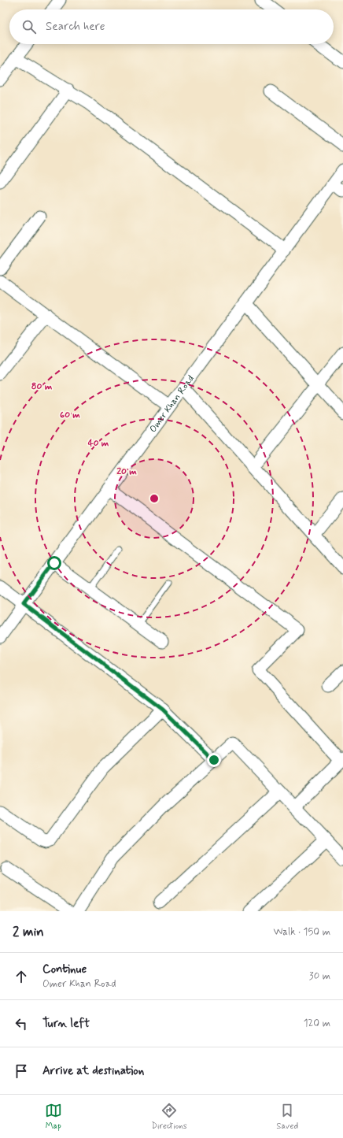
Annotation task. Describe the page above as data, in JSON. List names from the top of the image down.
{
  "streets": {
    "street": ["Omer Khan Road"]
  },
  "page": {
    "search": "Search here",
    "heading": ["2 min", "Walk · 150 m"],
    "list": [
      ["Continue", "Omer Khan Road", "30 m"],
      ["Turn left", "120 m"],
      "Arrive at destination"
    ],
    "nav": ["Map", "Directions", "Saved"]
  },
  "rings": [
    "80 m",
    "60 m",
    "40 m",
    "20 m"
  ]
}
